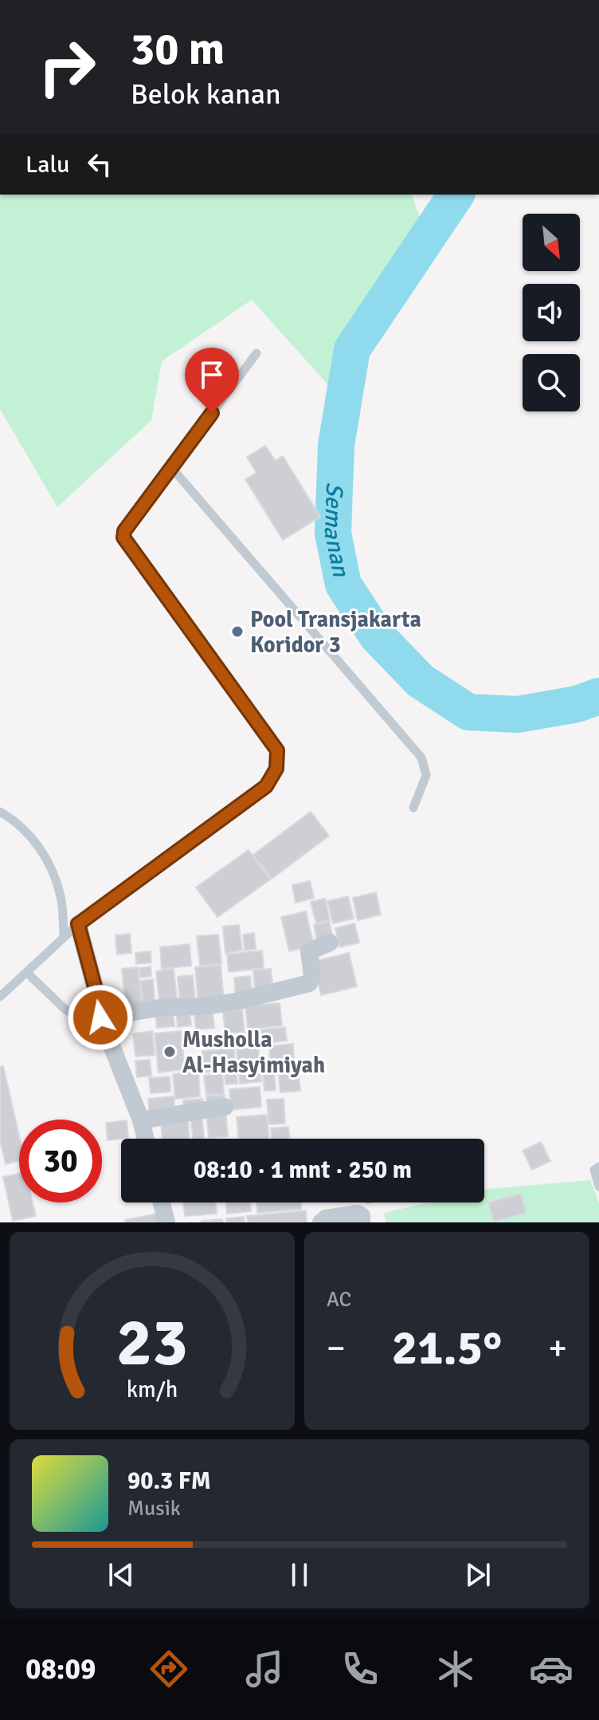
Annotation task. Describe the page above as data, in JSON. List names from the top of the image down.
{
  "water": ["Semanan"],
  "places": ["Pool Transjakarta Koridor 3", "Musholla Al-Hasyimiyah"],
  "north": "bottom right",
  "page": {
    "turn": ["30 m", "Belok kanan"],
    "then": "Lalu",
    "limit": "30",
    "trip": "08:10 · 1 mnt · 250 m",
    "tile": "AC",
    "heat": ["−", "21.5°", "+"],
    "song": ["90.3 FM", "Musik"],
    "tabs": "08:09",
    "gauge": ["23", "km/h"]
  }
}
